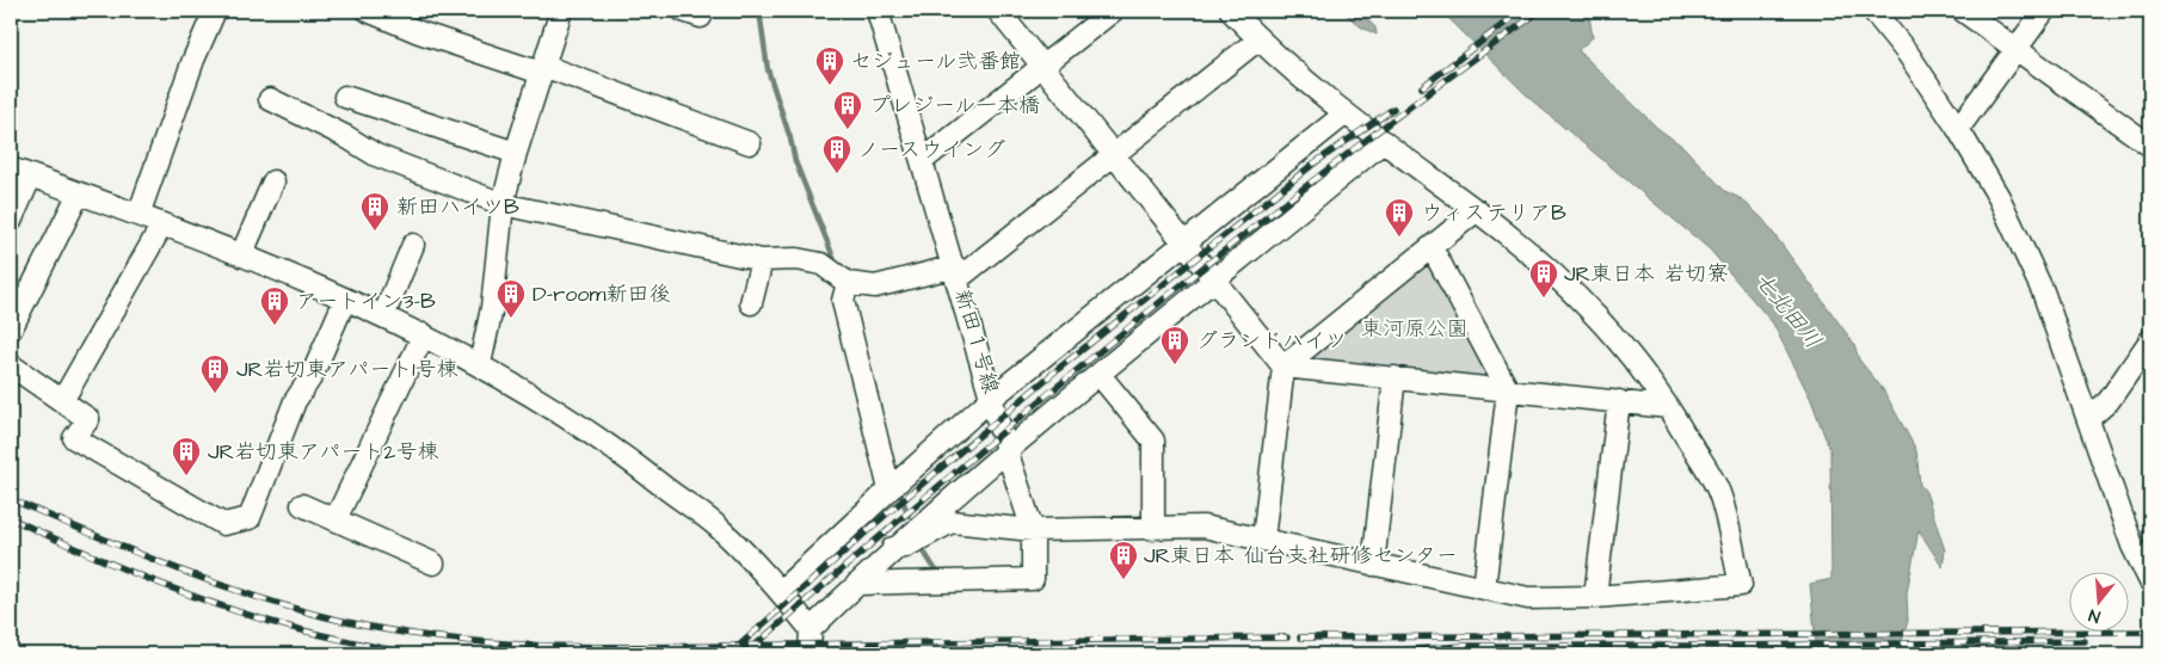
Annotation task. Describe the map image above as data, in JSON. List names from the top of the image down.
{
  "streets": {
    "street": ["新田１号線"]
  },
  "water": ["七北田川"],
  "parks": ["東河原公園"],
  "places": {
    "building": [
      "セジュール弐番館",
      "プレジール一本橋",
      "ノースウイング",
      "新田ハイツB",
      "ウィステリアB",
      "JR東日本 岩切寮",
      "D-room新田後",
      "アートイン3-B",
      "グランドハイツ",
      "JR岩切東アパート1号棟",
      "JR岩切東アパート2号棟",
      "JR東日本 仙台支社研修センター"
    ]
  },
  "north": "bottom"
}
